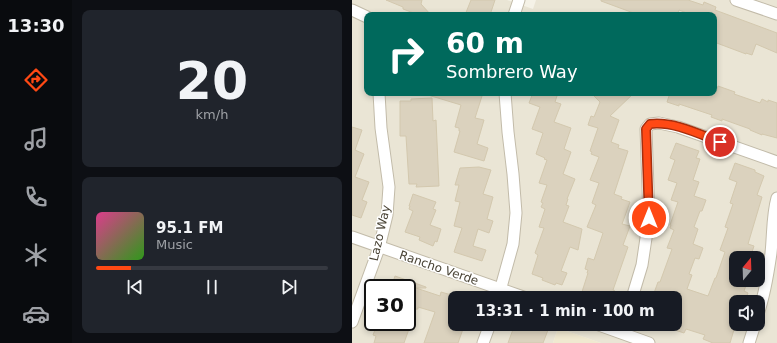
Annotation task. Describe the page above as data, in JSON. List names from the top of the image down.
{
  "streets": {
    "street": ["Lazo Way", "Rancho Verde"]
  },
  "crossings": [
    ["Lazo Way", "Rancho Verde"]
  ],
  "north": "top",
  "page": {
    "tabs": "13:30",
    "tile": ["20", "km/h"],
    "turn": ["60 m", "Sombrero Way"],
    "song": ["95.1 FM", "Music"],
    "limit": "30",
    "trip": "13:31 · 1 min · 100 m"
  }
}
